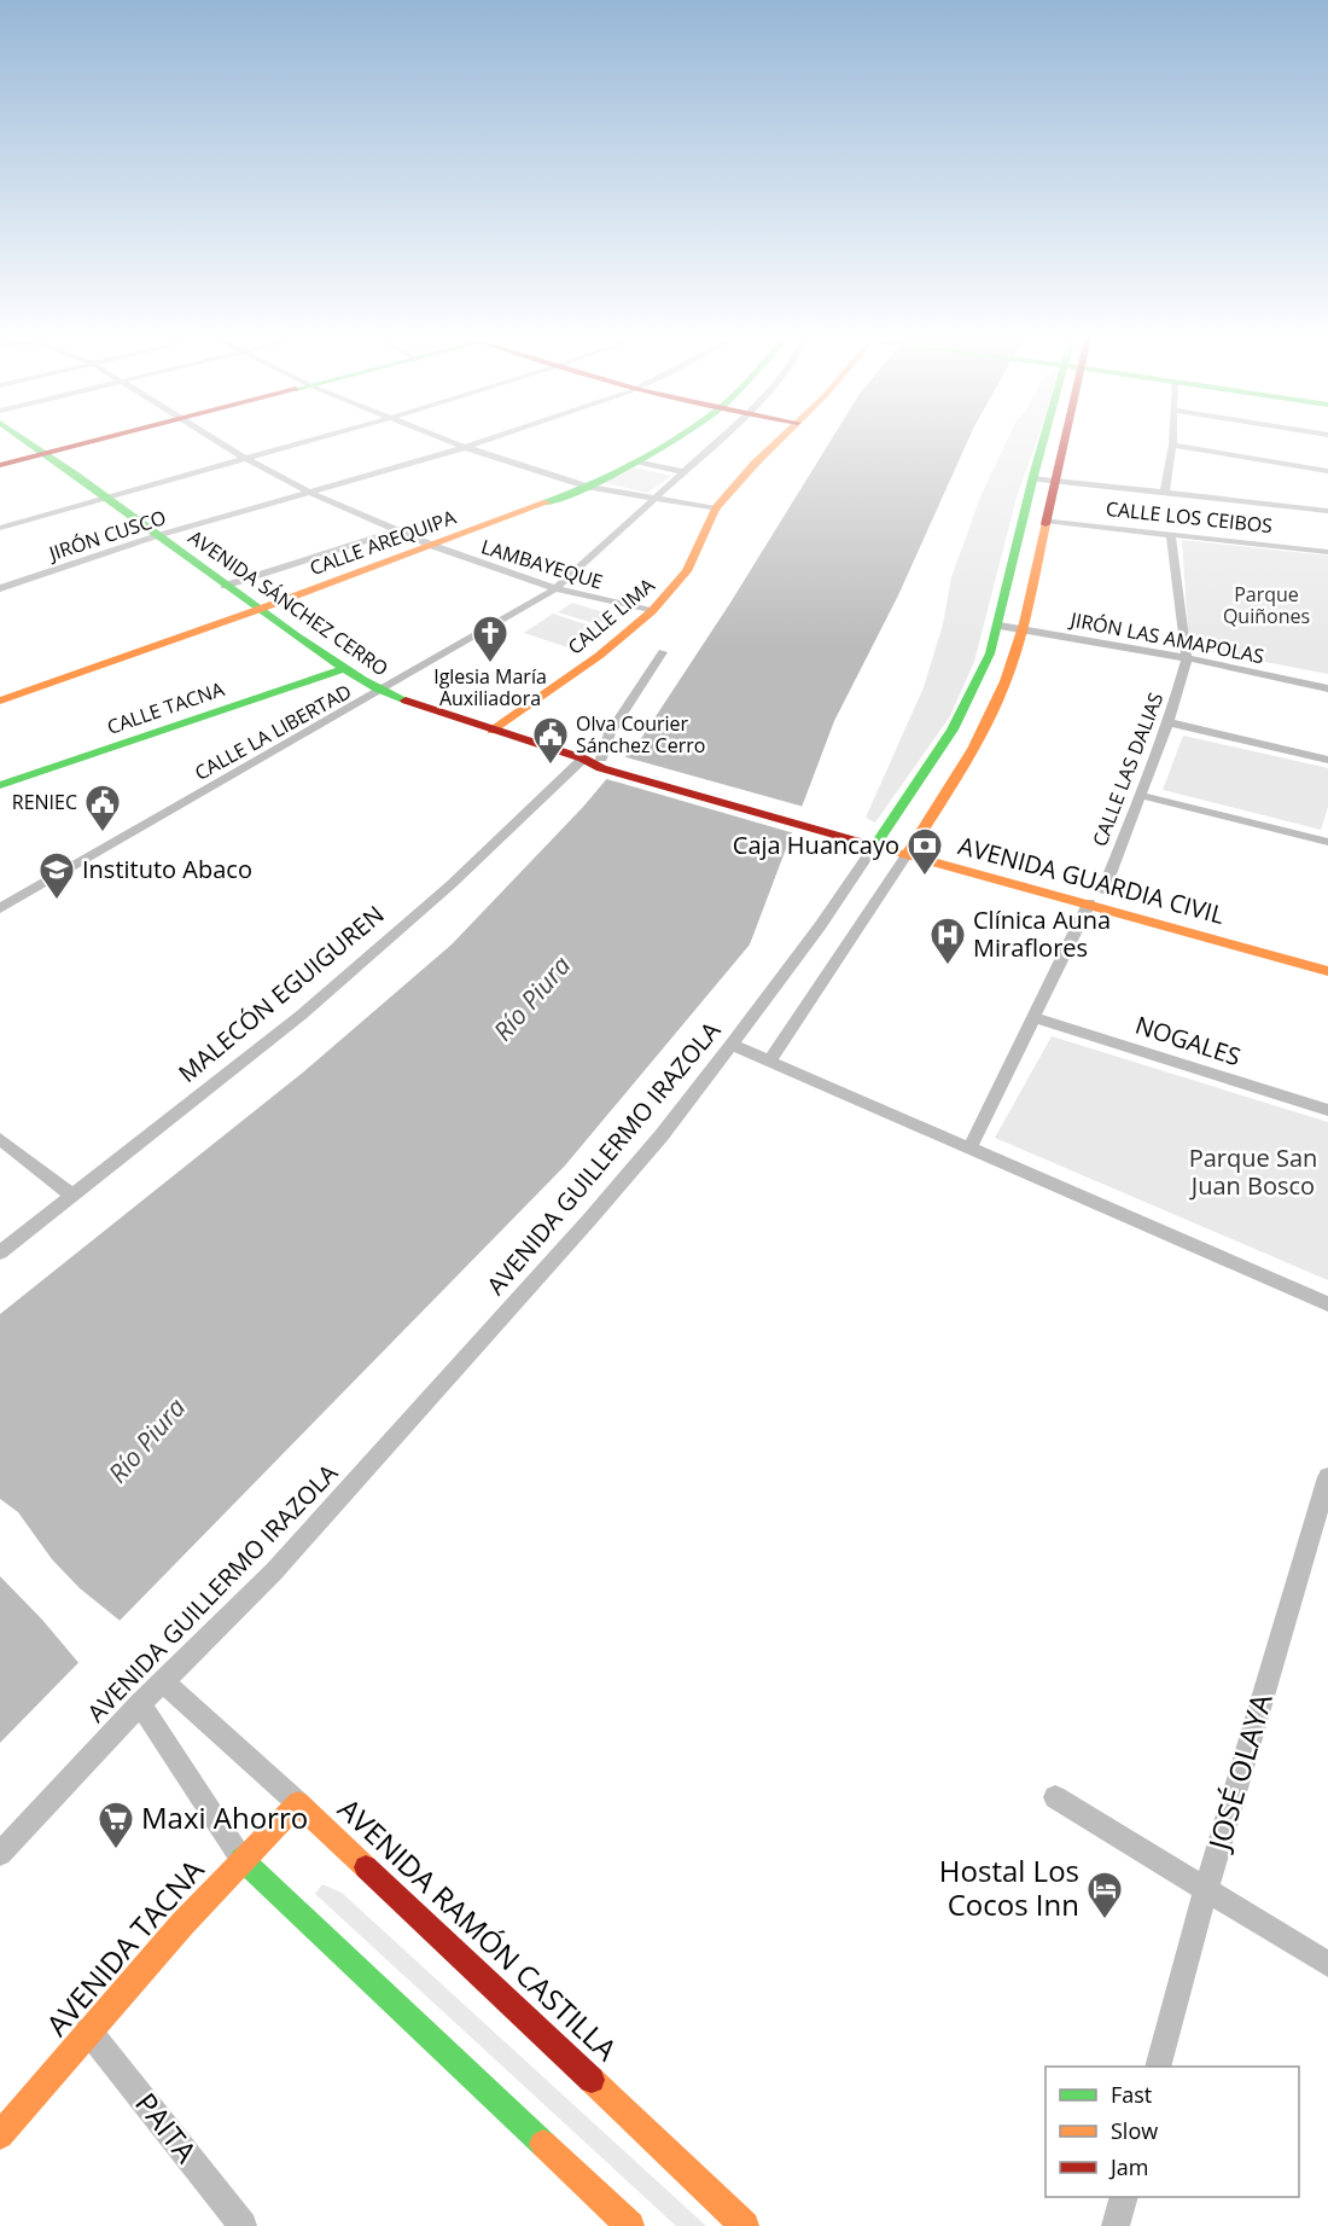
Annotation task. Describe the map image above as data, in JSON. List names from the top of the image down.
{
  "streets": {
    "main road": [
      "CALLE AREQUIPA",
      "AVENIDA SÁNCHEZ CERRO",
      "CALLE LIMA",
      "CALLE TACNA",
      "AVENIDA GUARDIA CIVIL",
      "AVENIDA GUILLERMO IRAZOLA",
      "AVENIDA RAMÓN CASTILLA",
      "AVENIDA TACNA"
    ],
    "street": [
      "CALLE LOS CEIBOS",
      "JIRÓN CUSCO",
      "LAMBAYEQUE",
      "JIRÓN LAS AMAPOLAS",
      "CALLE LA LIBERTAD",
      "CALLE LAS DALIAS",
      "MALECÓN EGUIGUREN",
      "NOGALES",
      "JOSÉ OLAYA",
      "PAITA"
    ]
  },
  "crossings": [
    ["CALLE LOS CEIBOS", "CALLE LAS DALIAS"],
    ["CALLE LOS CEIBOS", "AVENIDA GUILLERMO IRAZOLA"],
    ["JIRÓN CUSCO", "LAMBAYEQUE"],
    ["JIRÓN CUSCO", "AVENIDA SÁNCHEZ CERRO"],
    ["CALLE AREQUIPA", "LAMBAYEQUE"],
    ["CALLE AREQUIPA", "AVENIDA SÁNCHEZ CERRO"],
    ["LAMBAYEQUE", "CALLE LIMA"],
    ["LAMBAYEQUE", "CALLE LA LIBERTAD"],
    ["AVENIDA SÁNCHEZ CERRO", "CALLE LIMA"],
    ["AVENIDA SÁNCHEZ CERRO", "CALLE TACNA"],
    ["AVENIDA SÁNCHEZ CERRO", "CALLE LA LIBERTAD"],
    ["AVENIDA SÁNCHEZ CERRO", "AVENIDA GUARDIA CIVIL"],
    ["AVENIDA SÁNCHEZ CERRO", "MALECÓN EGUIGUREN"],
    ["JIRÓN LAS AMAPOLAS", "CALLE LAS DALIAS"],
    ["JIRÓN LAS AMAPOLAS", "AVENIDA GUILLERMO IRAZOLA"],
    ["AVENIDA GUARDIA CIVIL", "AVENIDA GUILLERMO IRAZOLA"],
    ["AVENIDA GUILLERMO IRAZOLA", "AVENIDA RAMÓN CASTILLA"],
    ["AVENIDA RAMÓN CASTILLA", "AVENIDA TACNA"],
    ["AVENIDA TACNA", "PAITA"]
  ],
  "water": ["Río Piura"],
  "parks": ["Parque Quiñones", "Parque San Juan Bosco"],
  "places": {
    "church": ["Iglesia María Auxiliadora"],
    "public building": ["Olva Courier Sánchez Cerro", "RENIEC"],
    "bank": ["Caja Huancayo"],
    "school or university": ["Instituto Abaco"],
    "hospital": ["Clínica Auna Miraflores"],
    "supermarket": ["Maxi Ahorro"],
    "hotel": ["Hostal Los Cocos Inn"]
  },
  "legend": ["Fast", "Slow", "Jam"]
}
